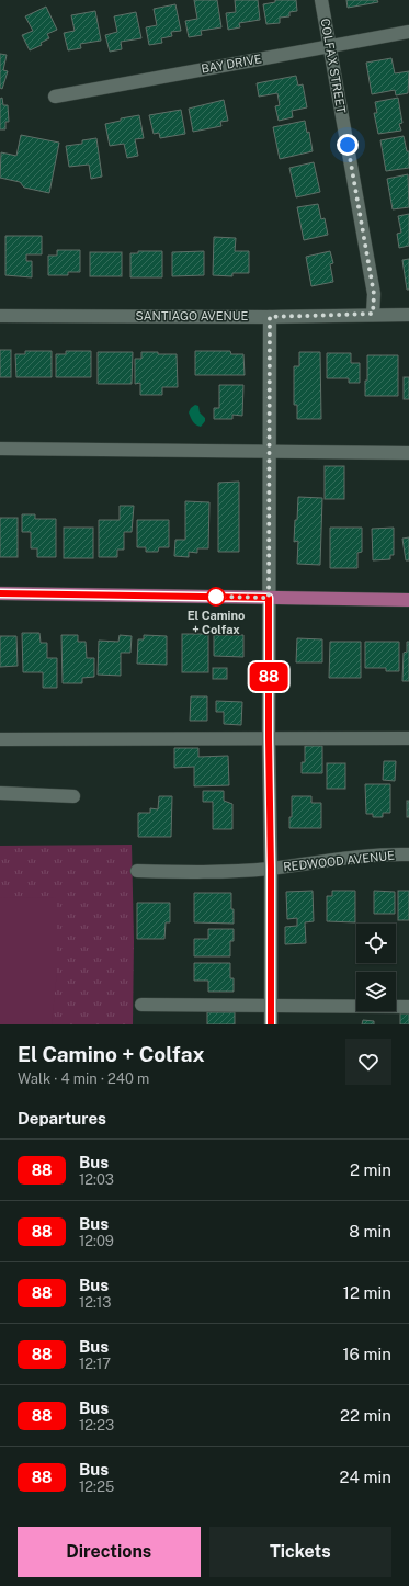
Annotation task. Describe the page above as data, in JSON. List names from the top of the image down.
{
  "streets": {
    "street": [
      "BAY DRIVE",
      "COLFAX STREET",
      "SANTIAGO AVENUE",
      "REDWOOD AVENUE"
    ]
  },
  "crossings": [
    ["BAY DRIVE", "COLFAX STREET"],
    ["COLFAX STREET", "SANTIAGO AVENUE"]
  ],
  "places": ["El Camino + Colfax"],
  "lines": ["bus line 88"],
  "page": {
    "on_map": "88",
    "heading": [
      ["El Camino + Colfax", "Walk · 4 min · 240 m"],
      "Departures"
    ],
    "list": [
      {
        "mark": "88",
        "name": "Bus",
        "note": "12:03",
        "value": "2 min"
      },
      {
        "mark": "88",
        "name": "Bus",
        "note": "12:09",
        "value": "8 min"
      },
      {
        "mark": "88",
        "name": "Bus",
        "note": "12:13",
        "value": "12 min"
      },
      {
        "mark": "88",
        "name": "Bus",
        "note": "12:17",
        "value": "16 min"
      },
      {
        "mark": "88",
        "name": "Bus",
        "note": "12:23",
        "value": "22 min"
      },
      {
        "mark": "88",
        "name": "Bus",
        "note": "12:25",
        "value": "24 min"
      }
    ],
    "buttons": ["Directions", "Tickets"]
  }
}
